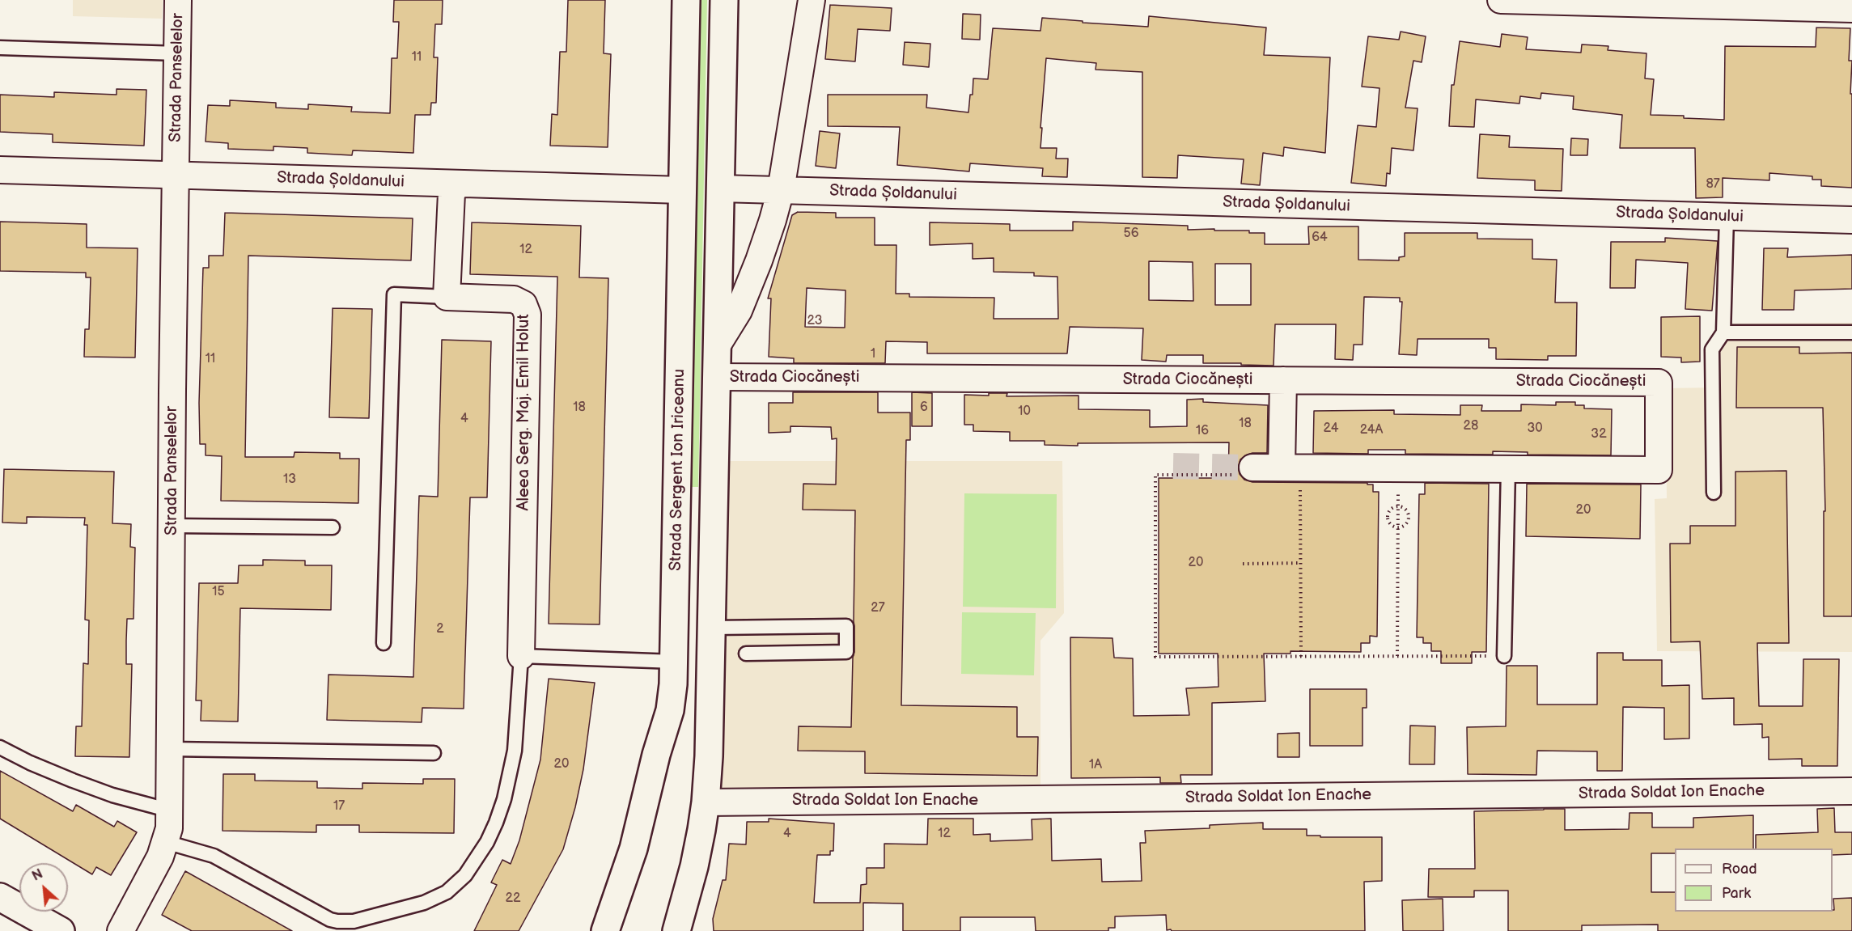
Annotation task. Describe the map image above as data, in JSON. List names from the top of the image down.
{
  "streets": {
    "main road": ["Strada Sergent Ion Iriceanu"],
    "street": [
      "Strada Panselelor",
      "Strada Șoldanului",
      "Strada Ciocănești",
      "Aleea Serg. Maj. Emil Holut",
      "Strada Soldat Ion Enache"
    ]
  },
  "crossings": [
    ["Strada Panselelor", "Strada Șoldanului"],
    ["Strada Șoldanului", "Strada Sergent Ion Iriceanu"]
  ],
  "house_numbers": [
    "11",
    "87",
    "56",
    "64",
    "12",
    "23",
    "1",
    "11",
    "18",
    "6",
    "10",
    "4",
    "18",
    "28",
    "24",
    "30",
    "24A",
    "16",
    "32",
    "13",
    "20",
    "20",
    "15",
    "27",
    "2",
    "20",
    "1A",
    "17",
    "4",
    "12",
    "22"
  ],
  "legend": ["Road", "Park"],
  "north": "top left"
}
